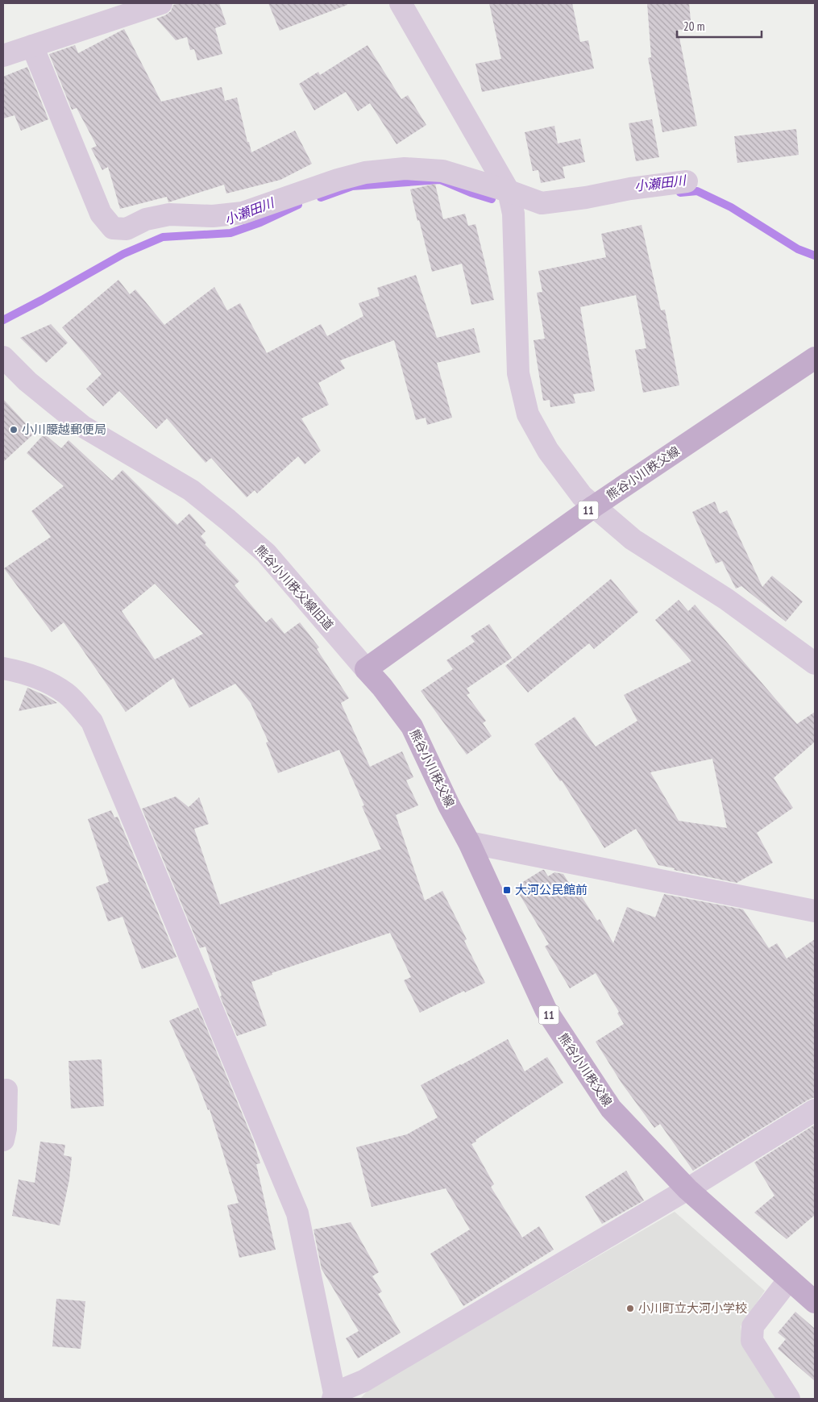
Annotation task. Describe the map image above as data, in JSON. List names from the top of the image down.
{
  "streets": {
    "main road": ["熊谷小川秩父線", "11"],
    "street": ["熊谷小川秩父線旧道"]
  },
  "crossings": [
    ["熊谷小川秩父線", "熊谷小川秩父線旧道"]
  ],
  "water": ["小瀬田川"],
  "places": {
    "other": ["小川腰越郵便局", "小川町立大河小学校"],
    "transit": ["大河公民館前"]
  },
  "scale_bar": "20 m"
}
